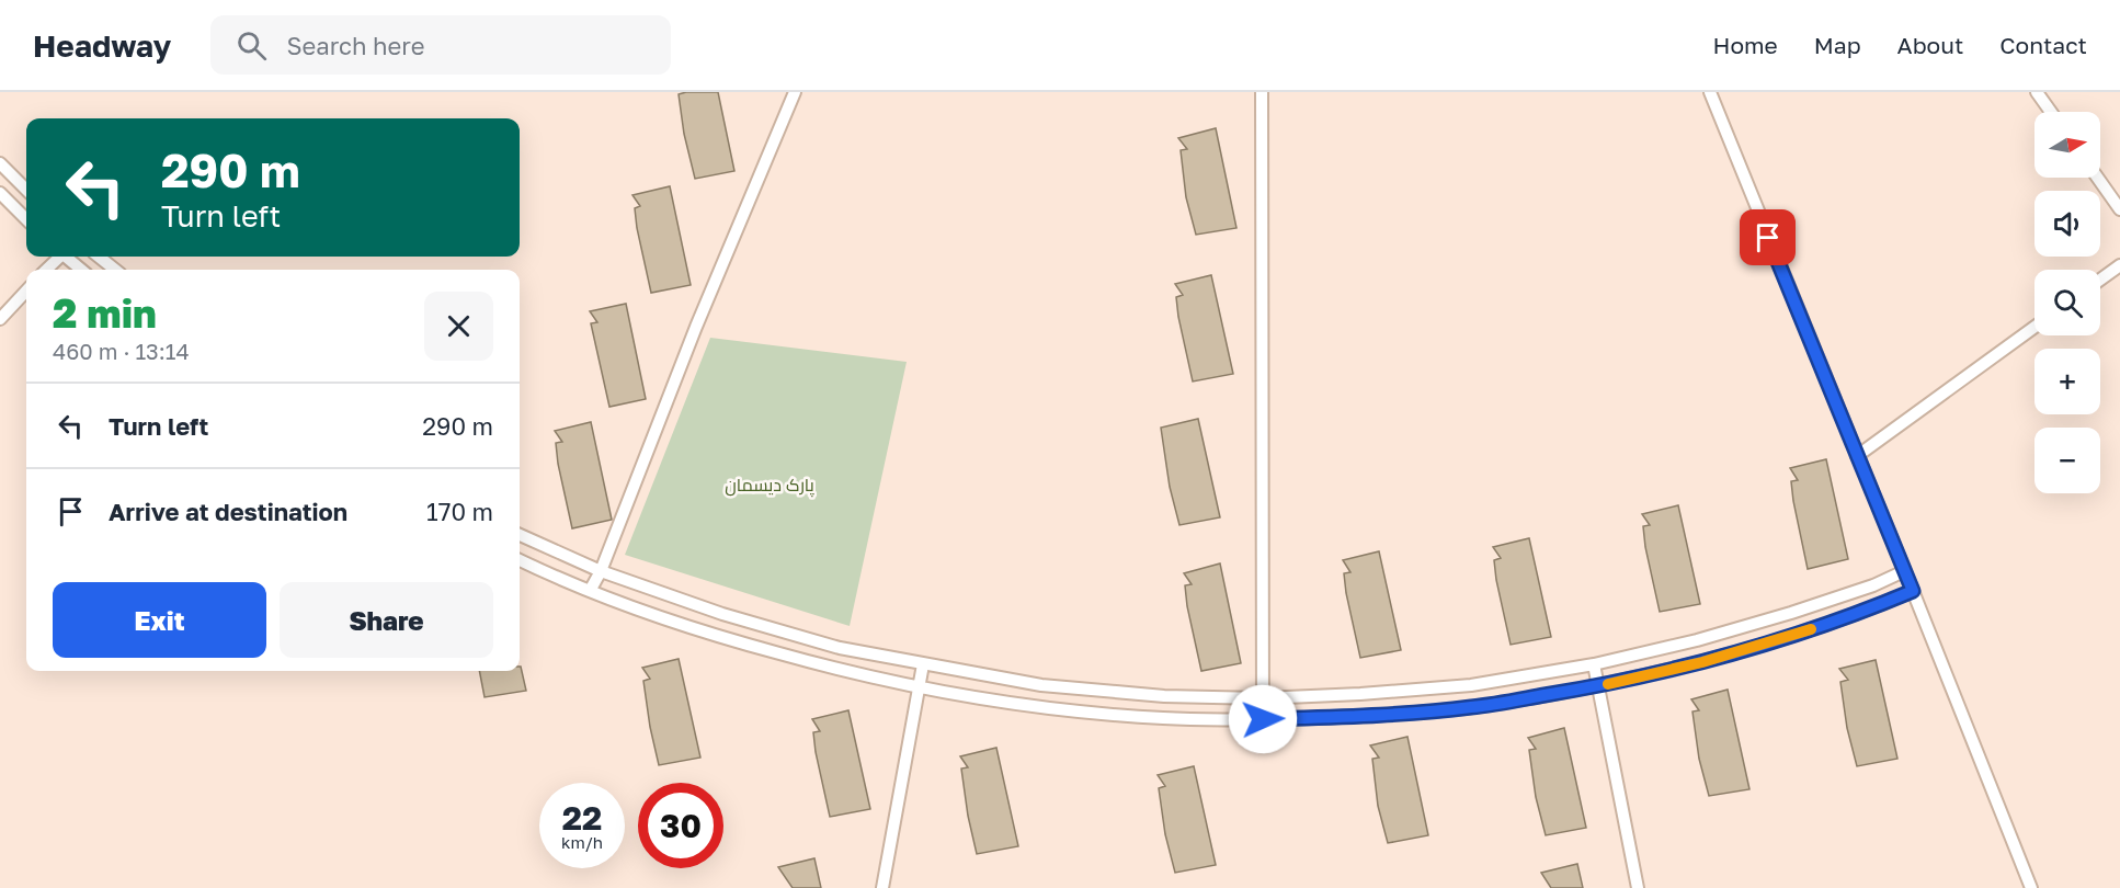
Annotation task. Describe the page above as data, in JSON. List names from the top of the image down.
{
  "parks": ["پارک دیسمان"],
  "north": "right",
  "page": {
    "header": "Headway",
    "search": "Search here",
    "nav": [
      "Home",
      "Map",
      "About",
      "Contact"
    ],
    "map_buttons": ["+", "−"],
    "turn": ["290 m", "Turn left"],
    "heading": ["2 min", "460 m · 13:14"],
    "list": [
      {
        "name": "Turn left",
        "value": "290 m"
      },
      {
        "name": "Arrive at destination",
        "value": "170 m"
      }
    ],
    "buttons": ["Exit", "Share"],
    "speed": "22 km/h",
    "limit": "30"
  }
}
